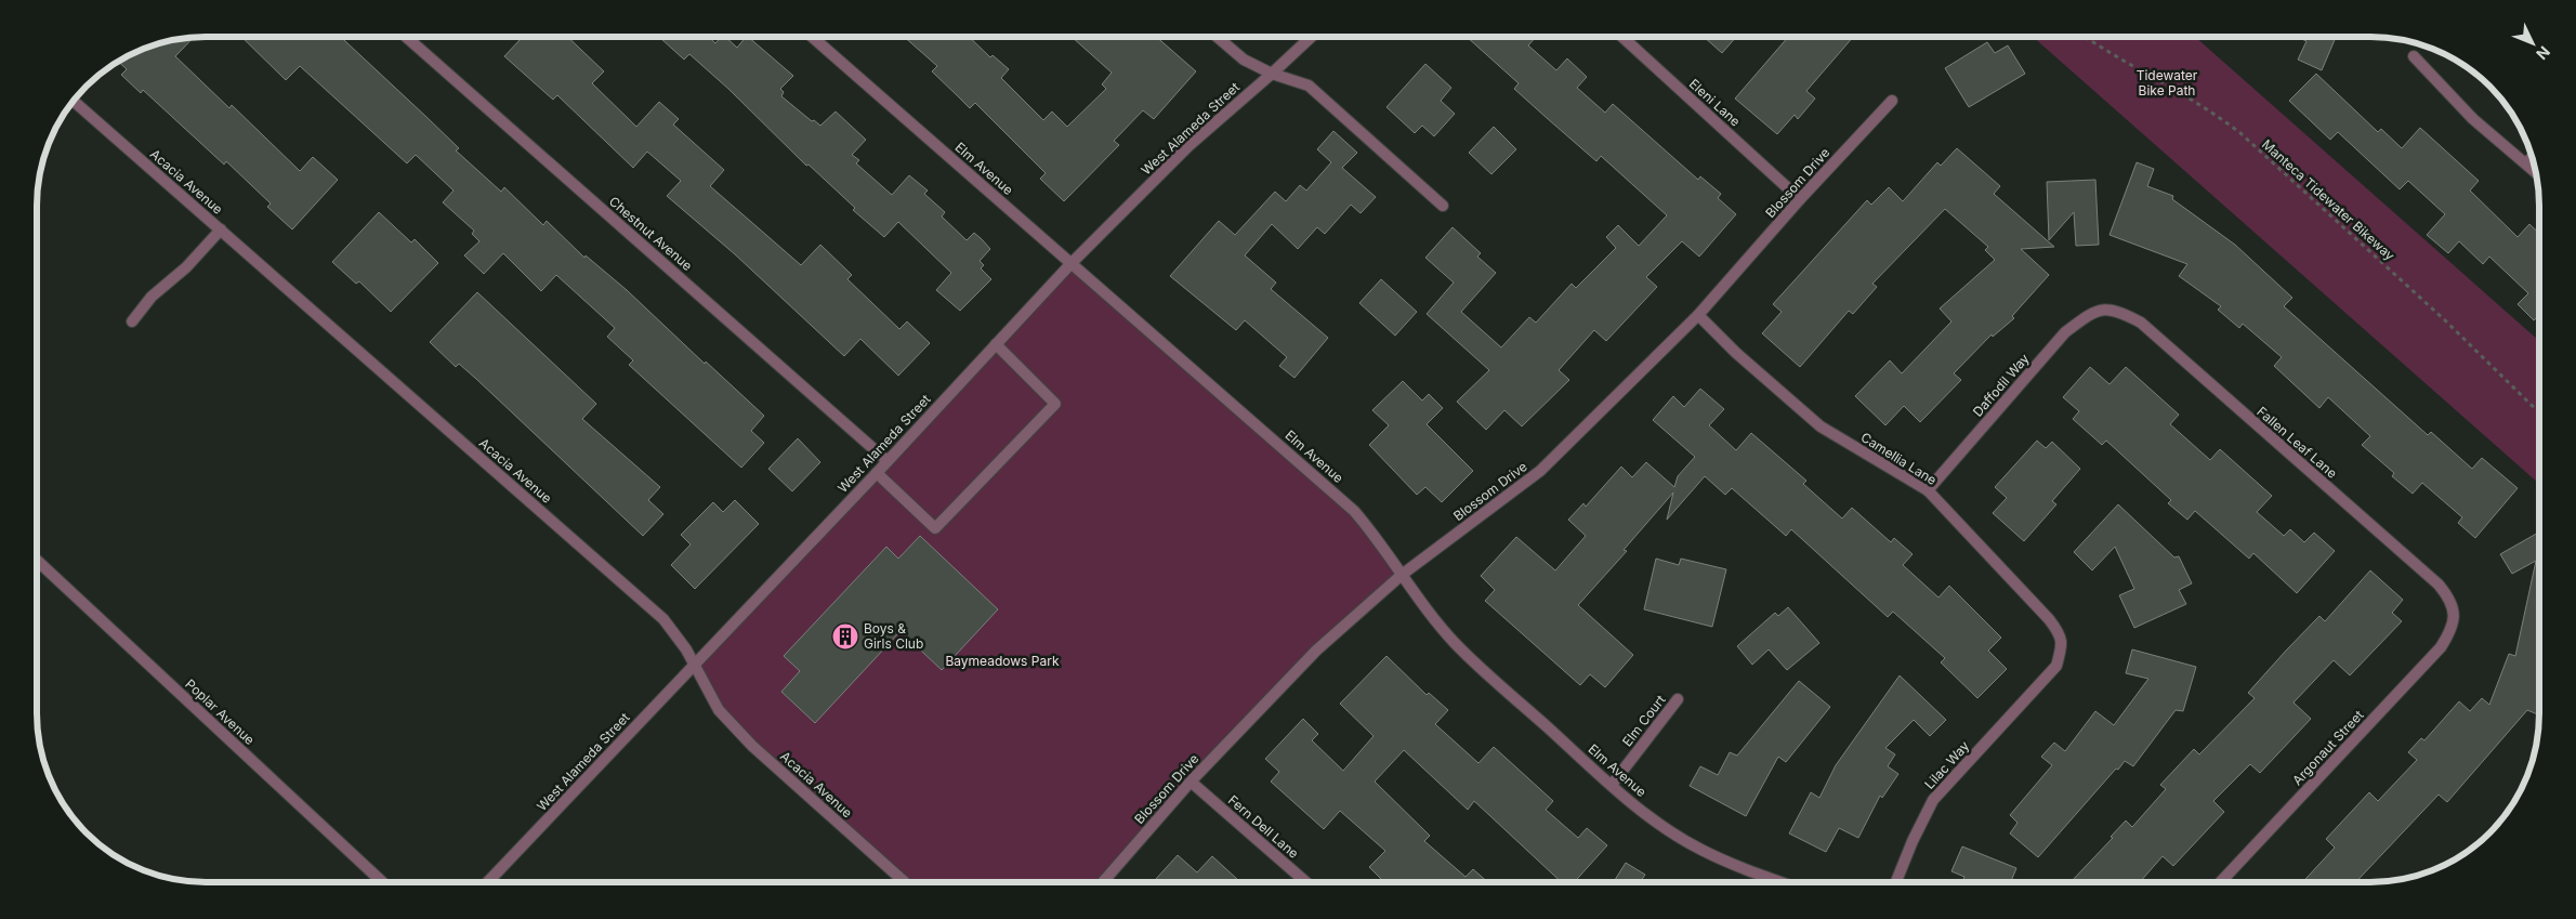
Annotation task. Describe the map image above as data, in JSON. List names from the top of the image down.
{
  "streets": {
    "street": [
      "Eleni Lane",
      "West Alameda Street",
      "Elm Avenue",
      "Acacia Avenue",
      "Blossom Drive",
      "Chestnut Avenue",
      "Daffodil Way",
      "Fallen Leaf Lane",
      "Camellia Lane",
      "Poplar Avenue",
      "Elm Court",
      "Argonaut Street",
      "Lilac Way",
      "Fern Dell Lane"
    ],
    "path": ["Manteca Tidewater Bikeway"]
  },
  "crossings": [
    ["Eleni Lane", "Blossom Drive"],
    ["West Alameda Street", "Elm Avenue"],
    ["West Alameda Street", "Acacia Avenue"],
    ["West Alameda Street", "Chestnut Avenue"],
    ["Elm Avenue", "Blossom Drive"],
    ["Elm Avenue", "Elm Court"],
    ["Blossom Drive", "Camellia Lane"],
    ["Blossom Drive", "Fern Dell Lane"],
    ["Daffodil Way", "Fallen Leaf Lane"],
    ["Daffodil Way", "Camellia Lane"],
    ["Fallen Leaf Lane", "Argonaut Street"],
    ["Camellia Lane", "Lilac Way"]
  ],
  "parks": ["Tidewater Bike Path", "Baymeadows Park"],
  "places": {
    "building": ["Boys & Girls Club"]
  },
  "north": "bottom right"
}
